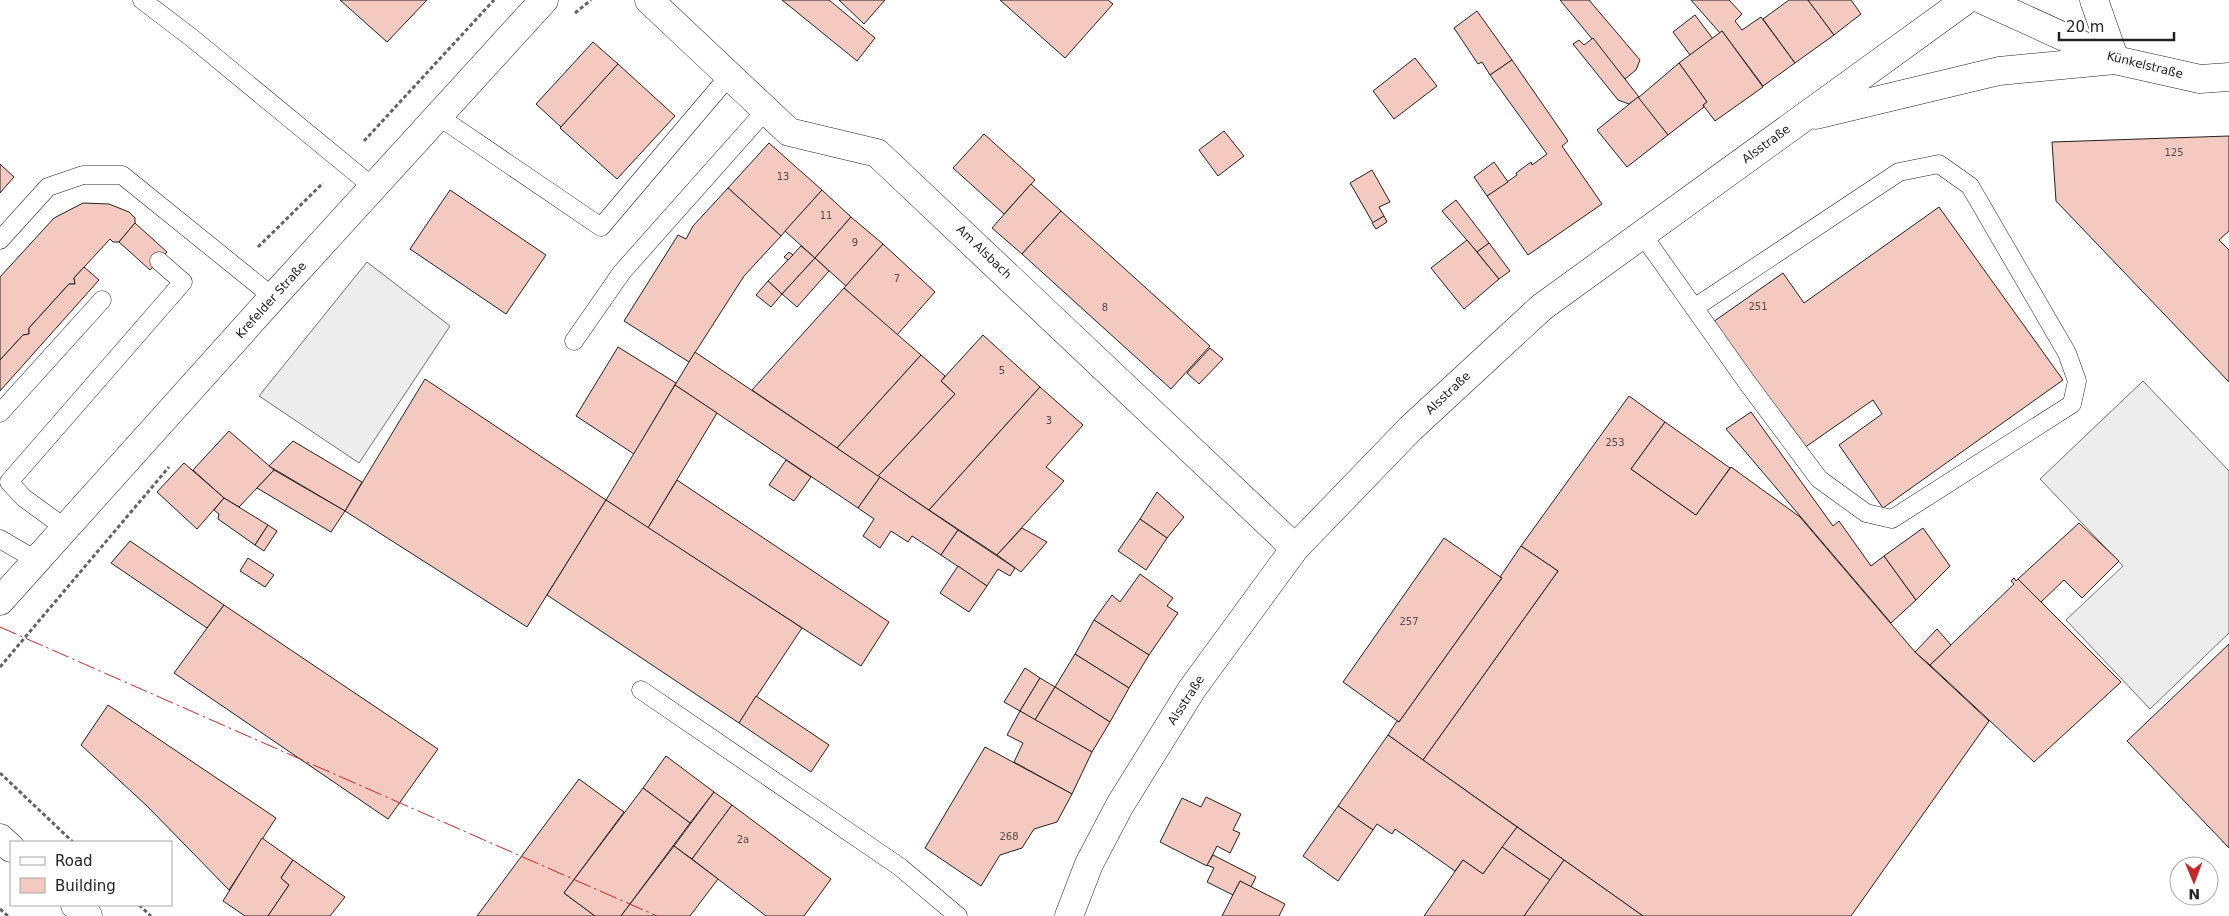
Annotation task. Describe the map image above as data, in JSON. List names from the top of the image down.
{
  "streets": {
    "street": [
      "Künkelstraße",
      "Alsstraße",
      "Am Alsbach",
      "Krefelder Straße"
    ]
  },
  "crossings": [
    ["Alsstraße", "Am Alsbach"]
  ],
  "house_numbers": [
    "125",
    "13",
    "11",
    "9",
    "7",
    "251",
    "8",
    "5",
    "3",
    "253",
    "257",
    "268",
    "2a"
  ],
  "legend": ["Road", "Building"],
  "scale_bar": "20 m",
  "north": "bottom"
}
